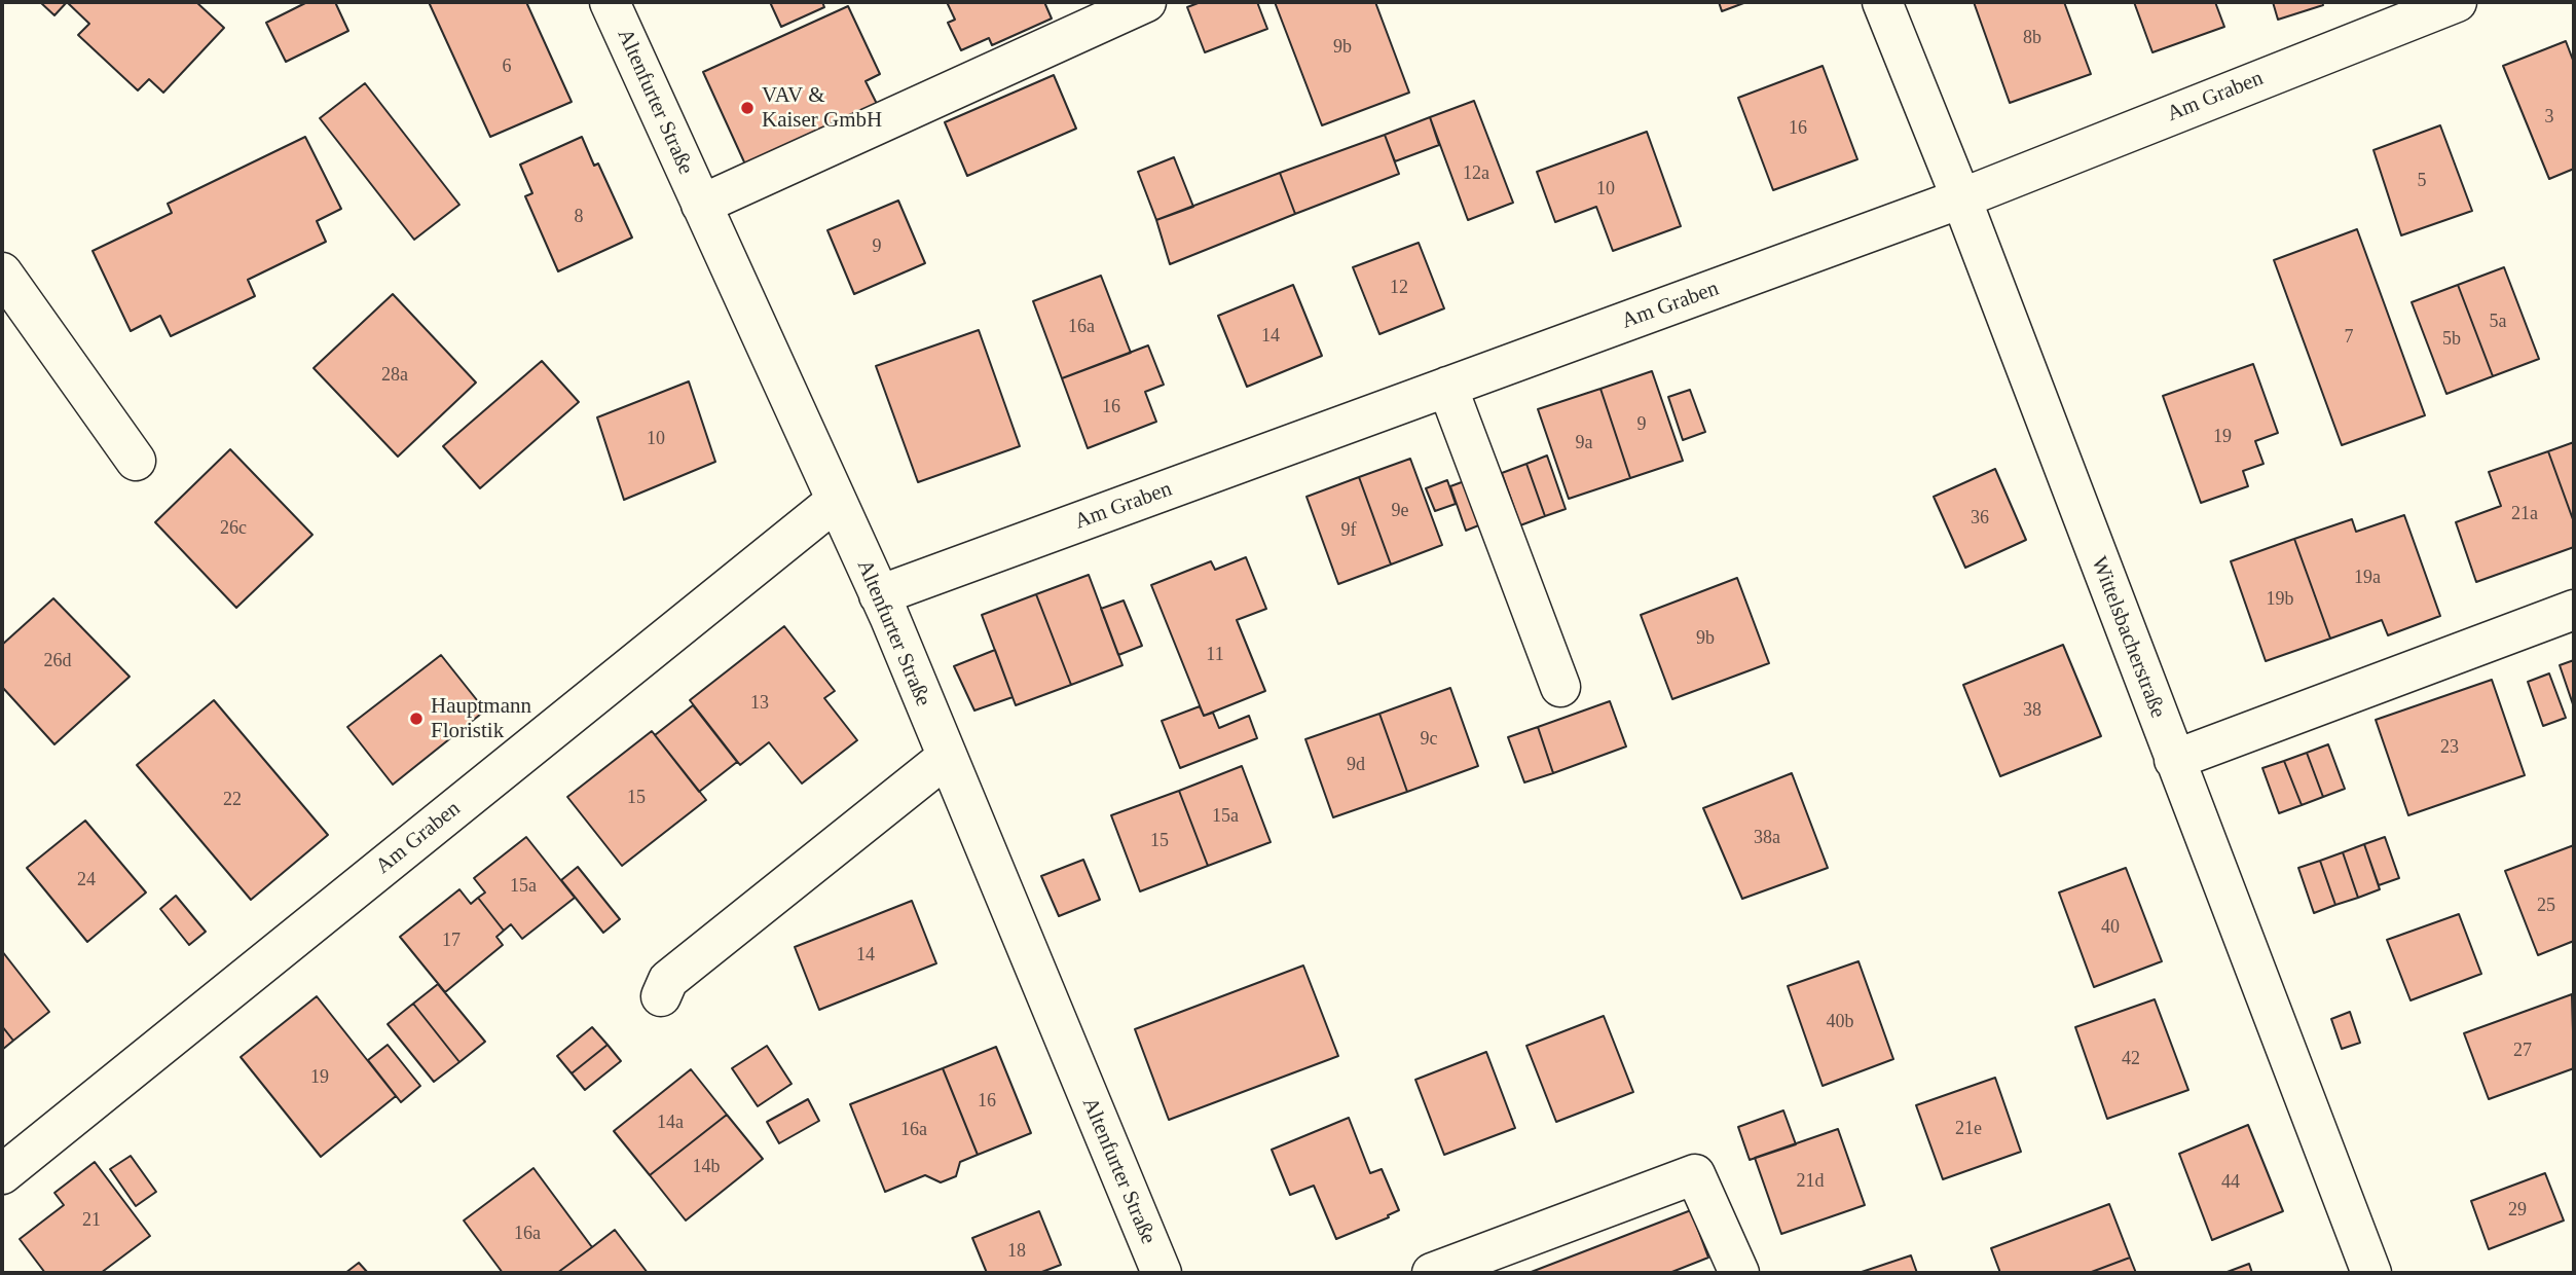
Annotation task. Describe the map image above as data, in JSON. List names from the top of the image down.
{
  "streets": {
    "street": ["Am Graben", "Altenfurter Straße", "Wittelsbacherstraße"]
  },
  "crossings": [
    ["Am Graben", "Altenfurter Straße"],
    ["Am Graben", "Wittelsbacherstraße"]
  ],
  "places": ["VAV & Kaiser GmbH", "Hauptmann Floristik"],
  "house_numbers": [
    "8b",
    "9b",
    "6",
    "3",
    "16",
    "12a",
    "5",
    "10",
    "8",
    "9",
    "12",
    "5a",
    "16a",
    "14",
    "7",
    "5b",
    "28a",
    "16",
    "9",
    "19",
    "10",
    "9a",
    "9e",
    "21a",
    "36",
    "26c",
    "9f",
    "19a",
    "19b",
    "9b",
    "11",
    "26d",
    "13",
    "38",
    "9c",
    "23",
    "9d",
    "15",
    "22",
    "15a",
    "38a",
    "15",
    "24",
    "15a",
    "25",
    "40",
    "17",
    "14",
    "40b",
    "27",
    "42",
    "19",
    "16",
    "14a",
    "21e",
    "16a",
    "14b",
    "21d",
    "44",
    "29",
    "21",
    "16a",
    "18"
  ]
}
